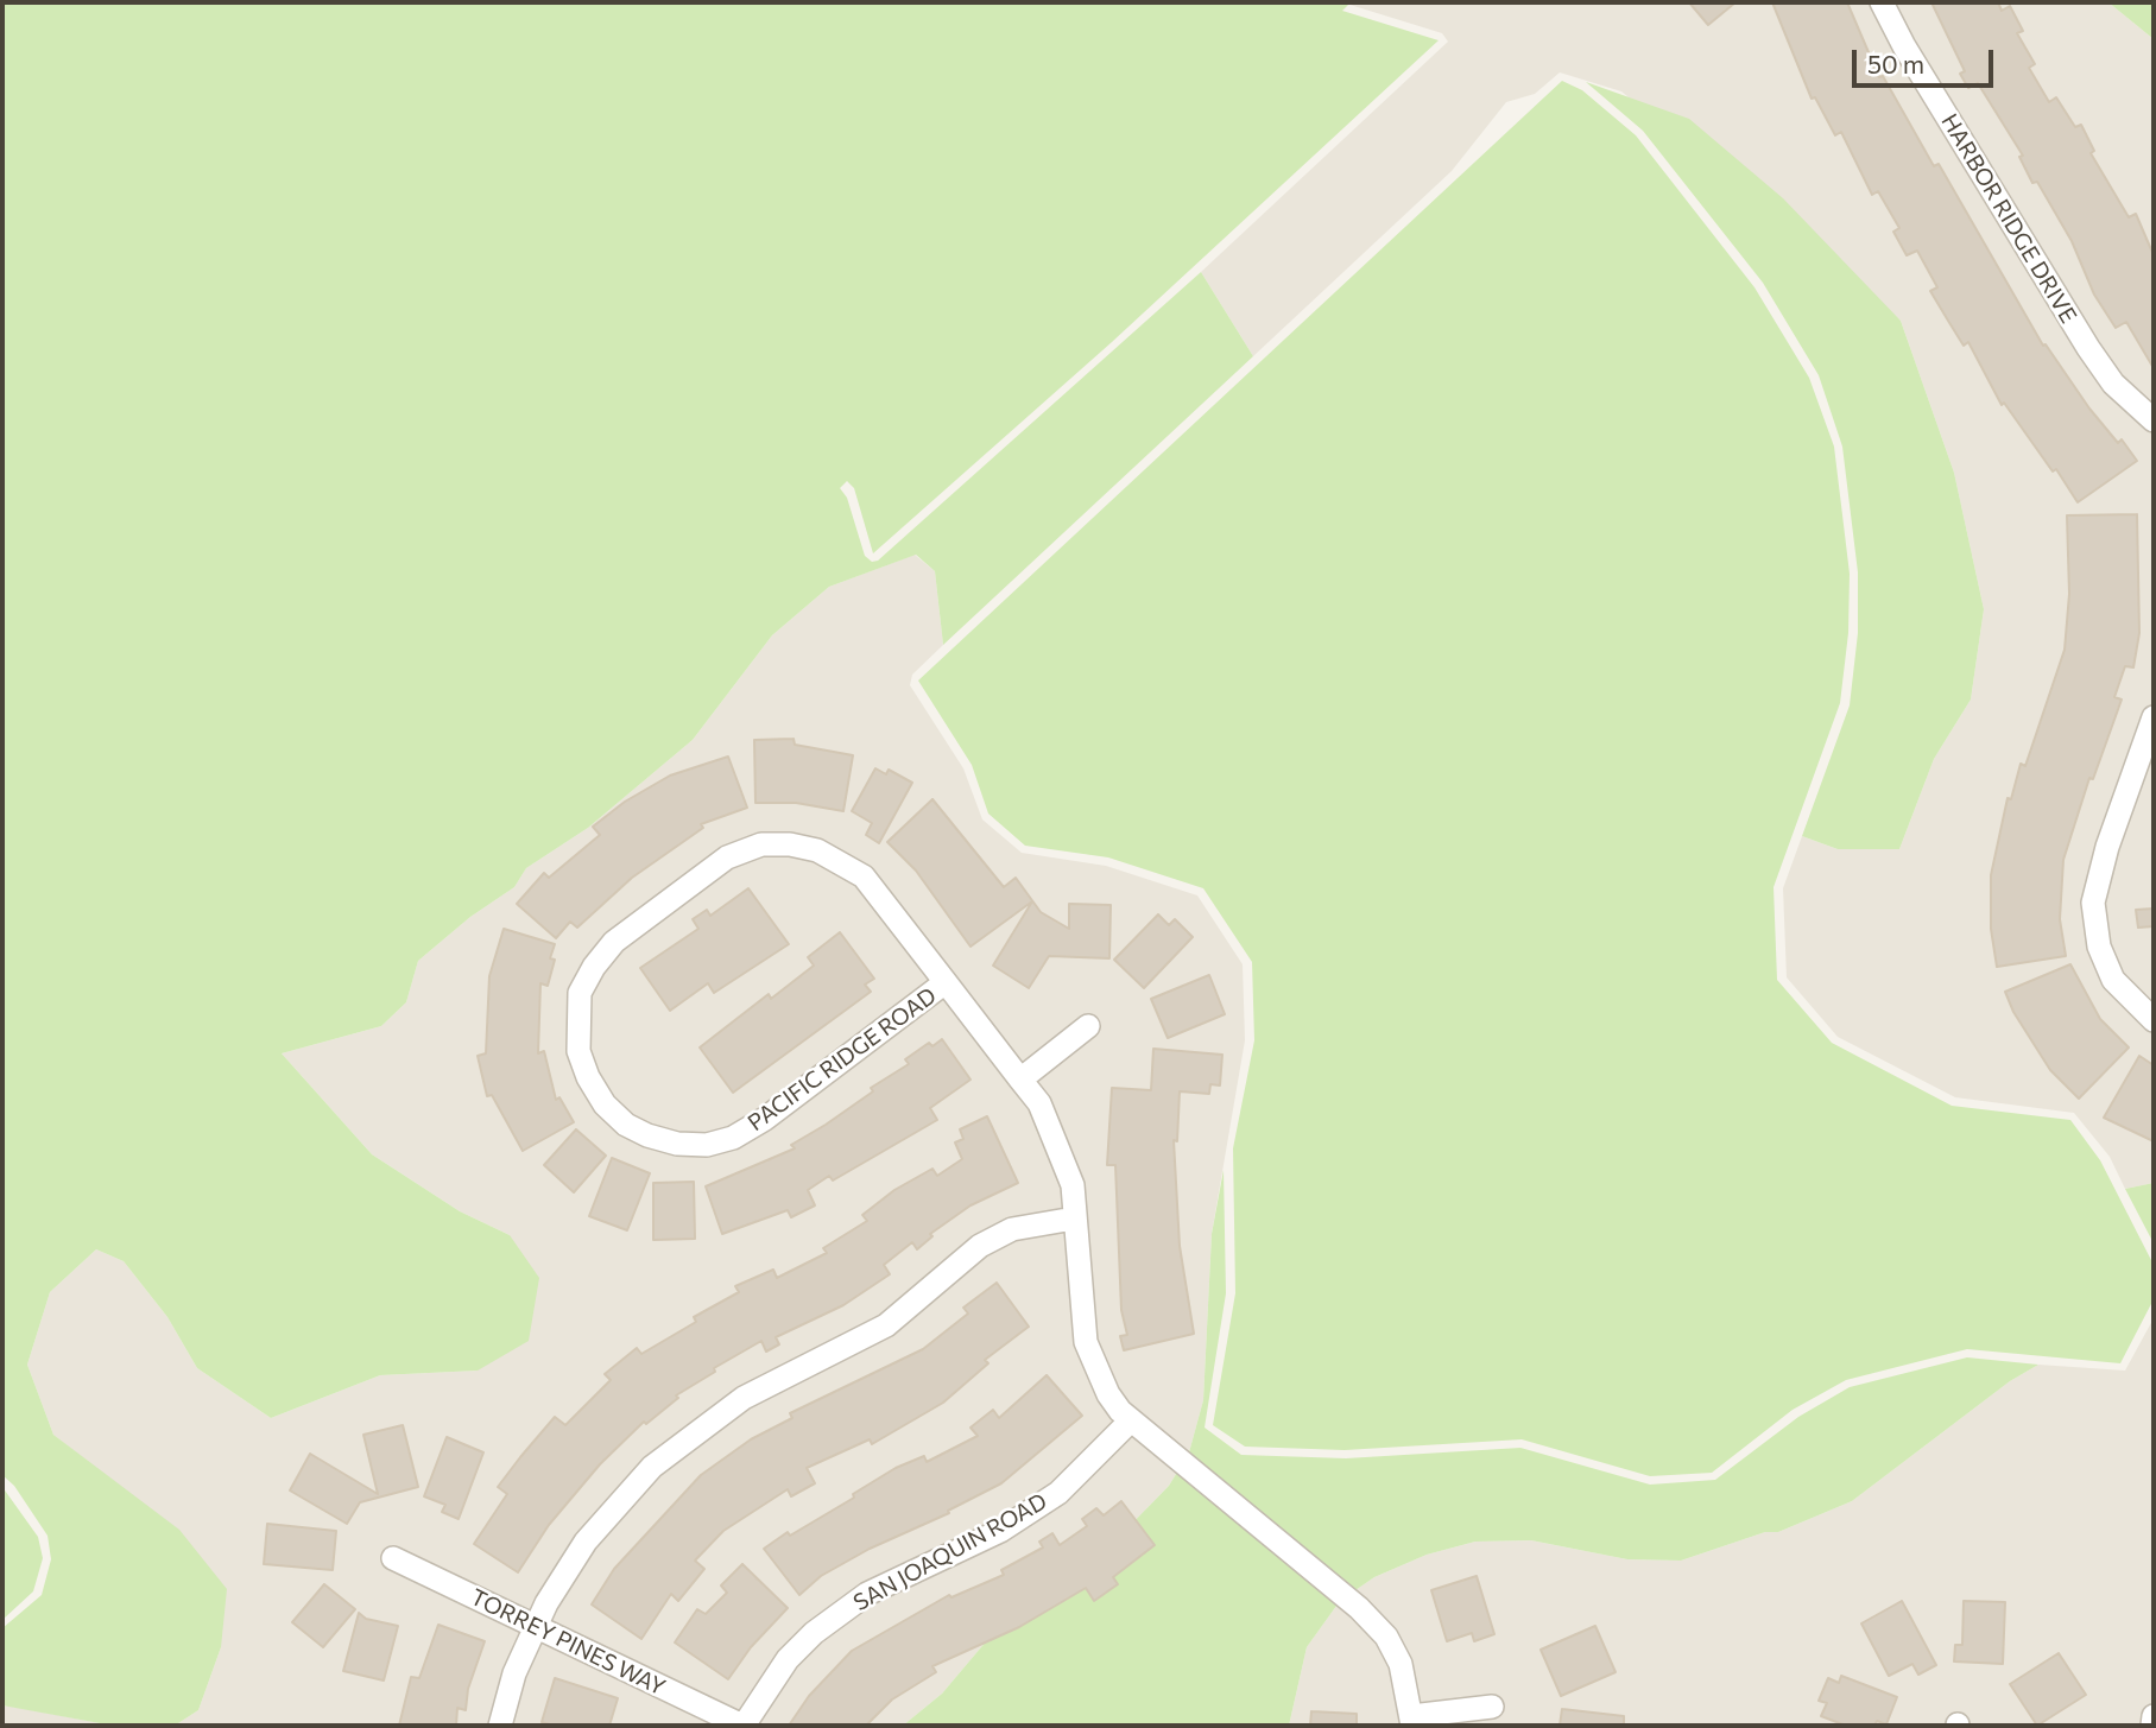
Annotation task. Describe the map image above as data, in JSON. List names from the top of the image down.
{
  "streets": {
    "street": [
      "HARBOR RIDGE DRIVE",
      "PACIFIC RIDGE ROAD",
      "SAN JOAQUIN ROAD",
      "TORREY PINES WAY"
    ]
  },
  "crossings": [
    ["PACIFIC RIDGE ROAD", "SAN JOAQUIN ROAD"],
    ["SAN JOAQUIN ROAD", "TORREY PINES WAY"]
  ],
  "scale_bar": "50 m"
}
